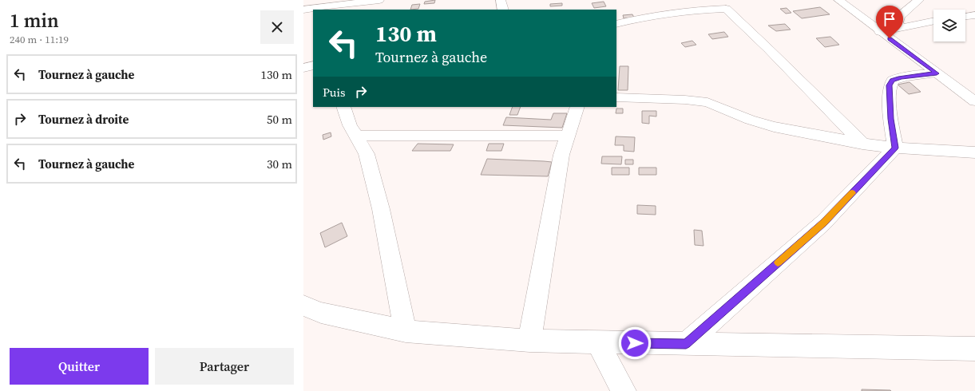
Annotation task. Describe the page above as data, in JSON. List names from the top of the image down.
{
  "page": {
    "heading": ["1 min", "240 m · 11:19"],
    "turn": ["130 m", "Tournez à gauche"],
    "list": [
      {
        "name": "Tournez à gauche",
        "value": "130 m"
      },
      {
        "name": "Tournez à droite",
        "value": "50 m"
      },
      {
        "name": "Tournez à gauche",
        "value": "30 m"
      }
    ],
    "then": "Puis",
    "buttons": ["Quitter", "Partager"]
  }
}
